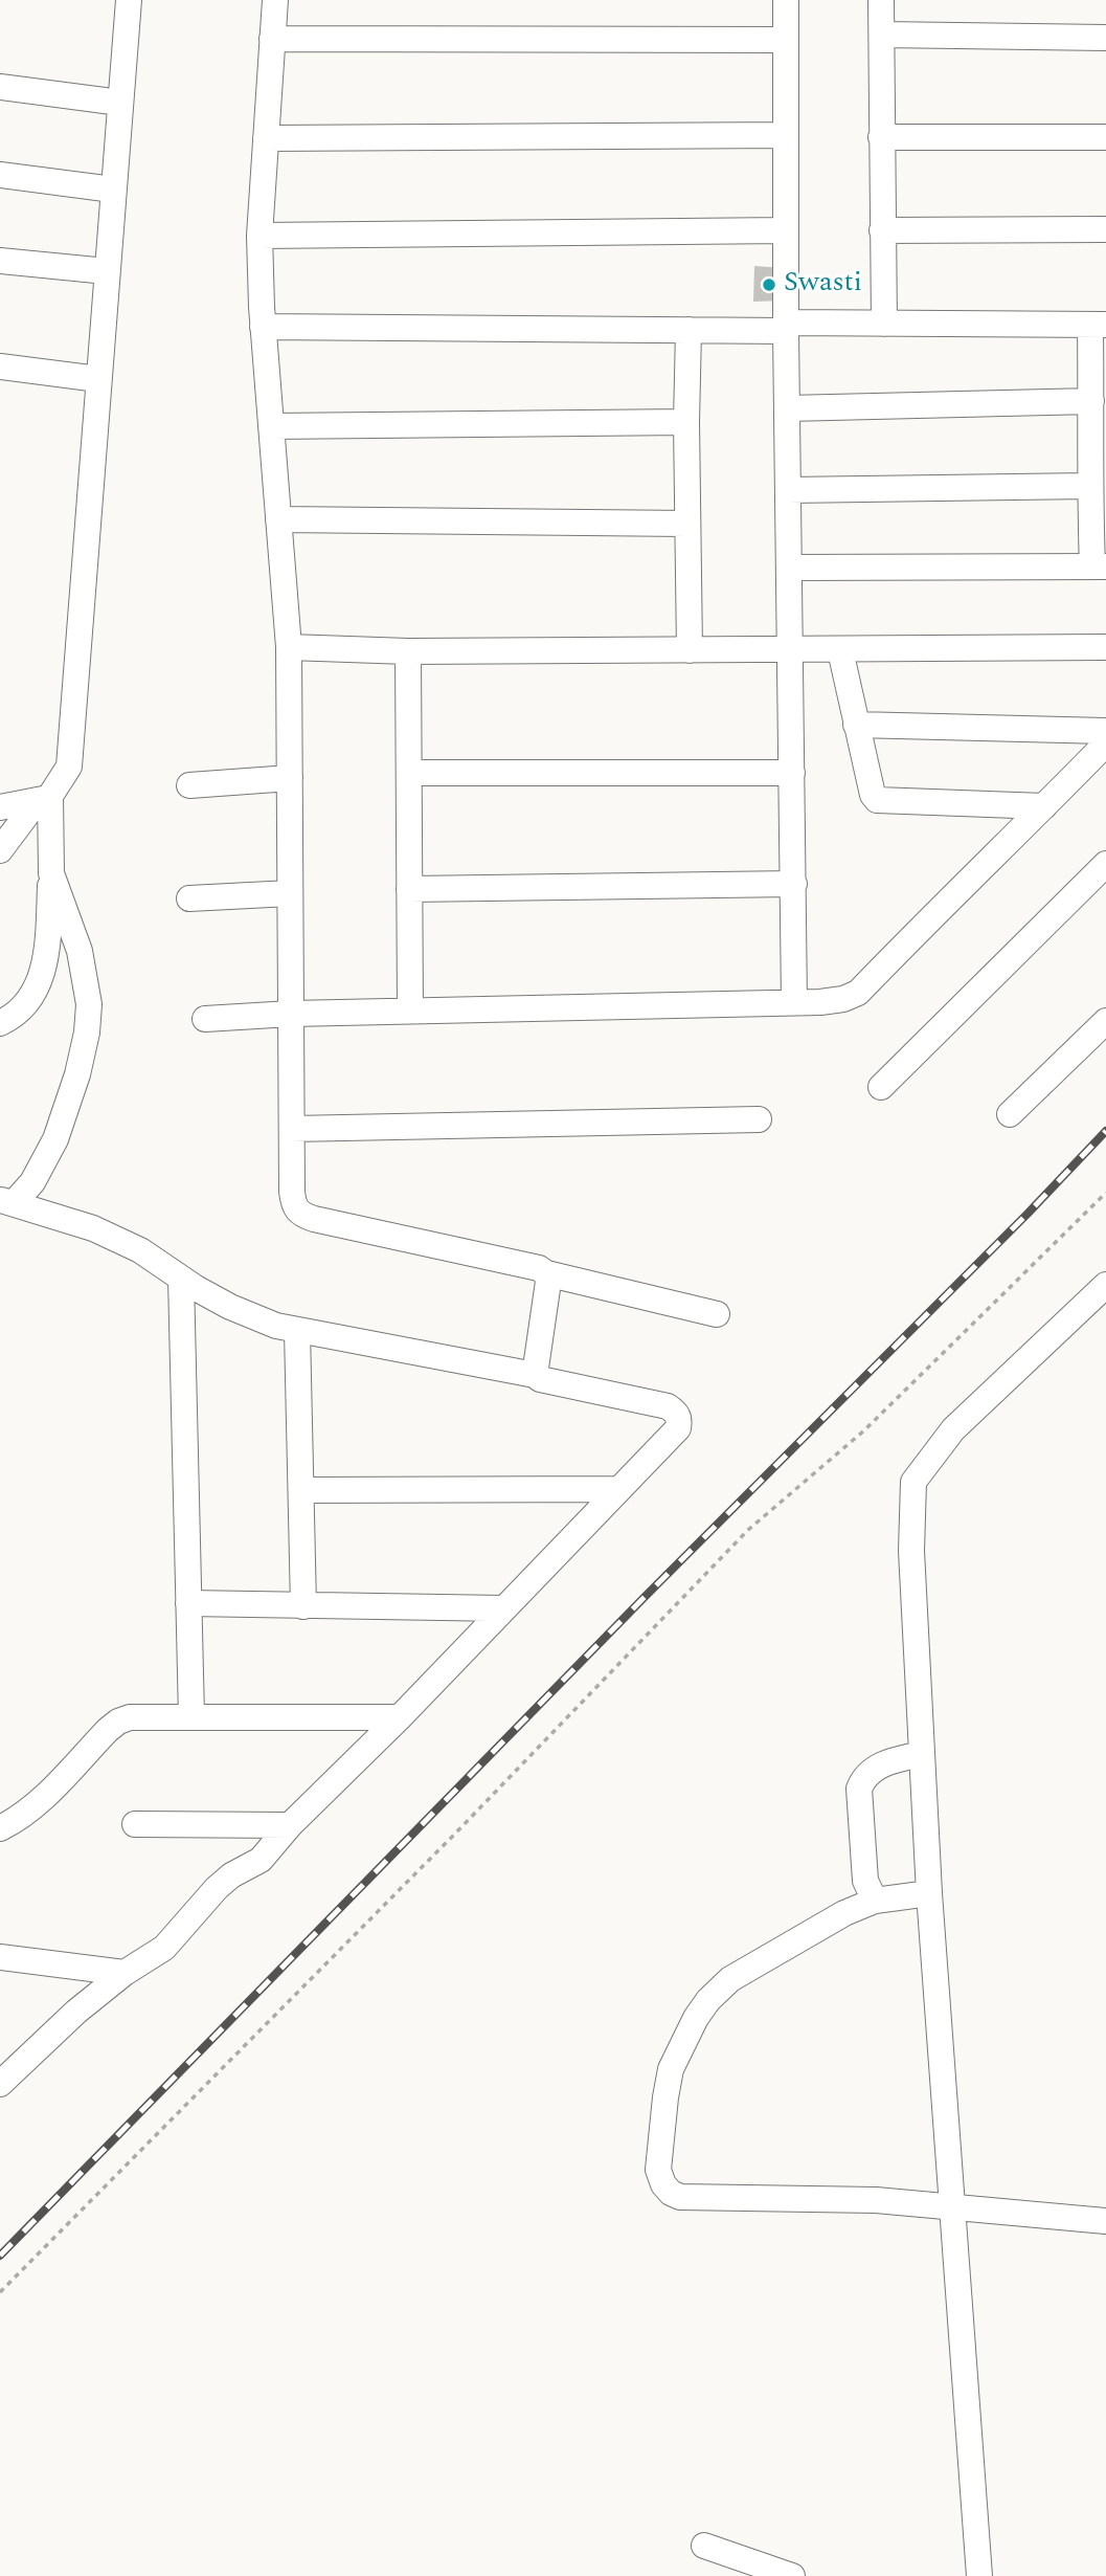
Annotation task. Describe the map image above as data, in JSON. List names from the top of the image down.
{
  "places": ["Swasti"]
}
